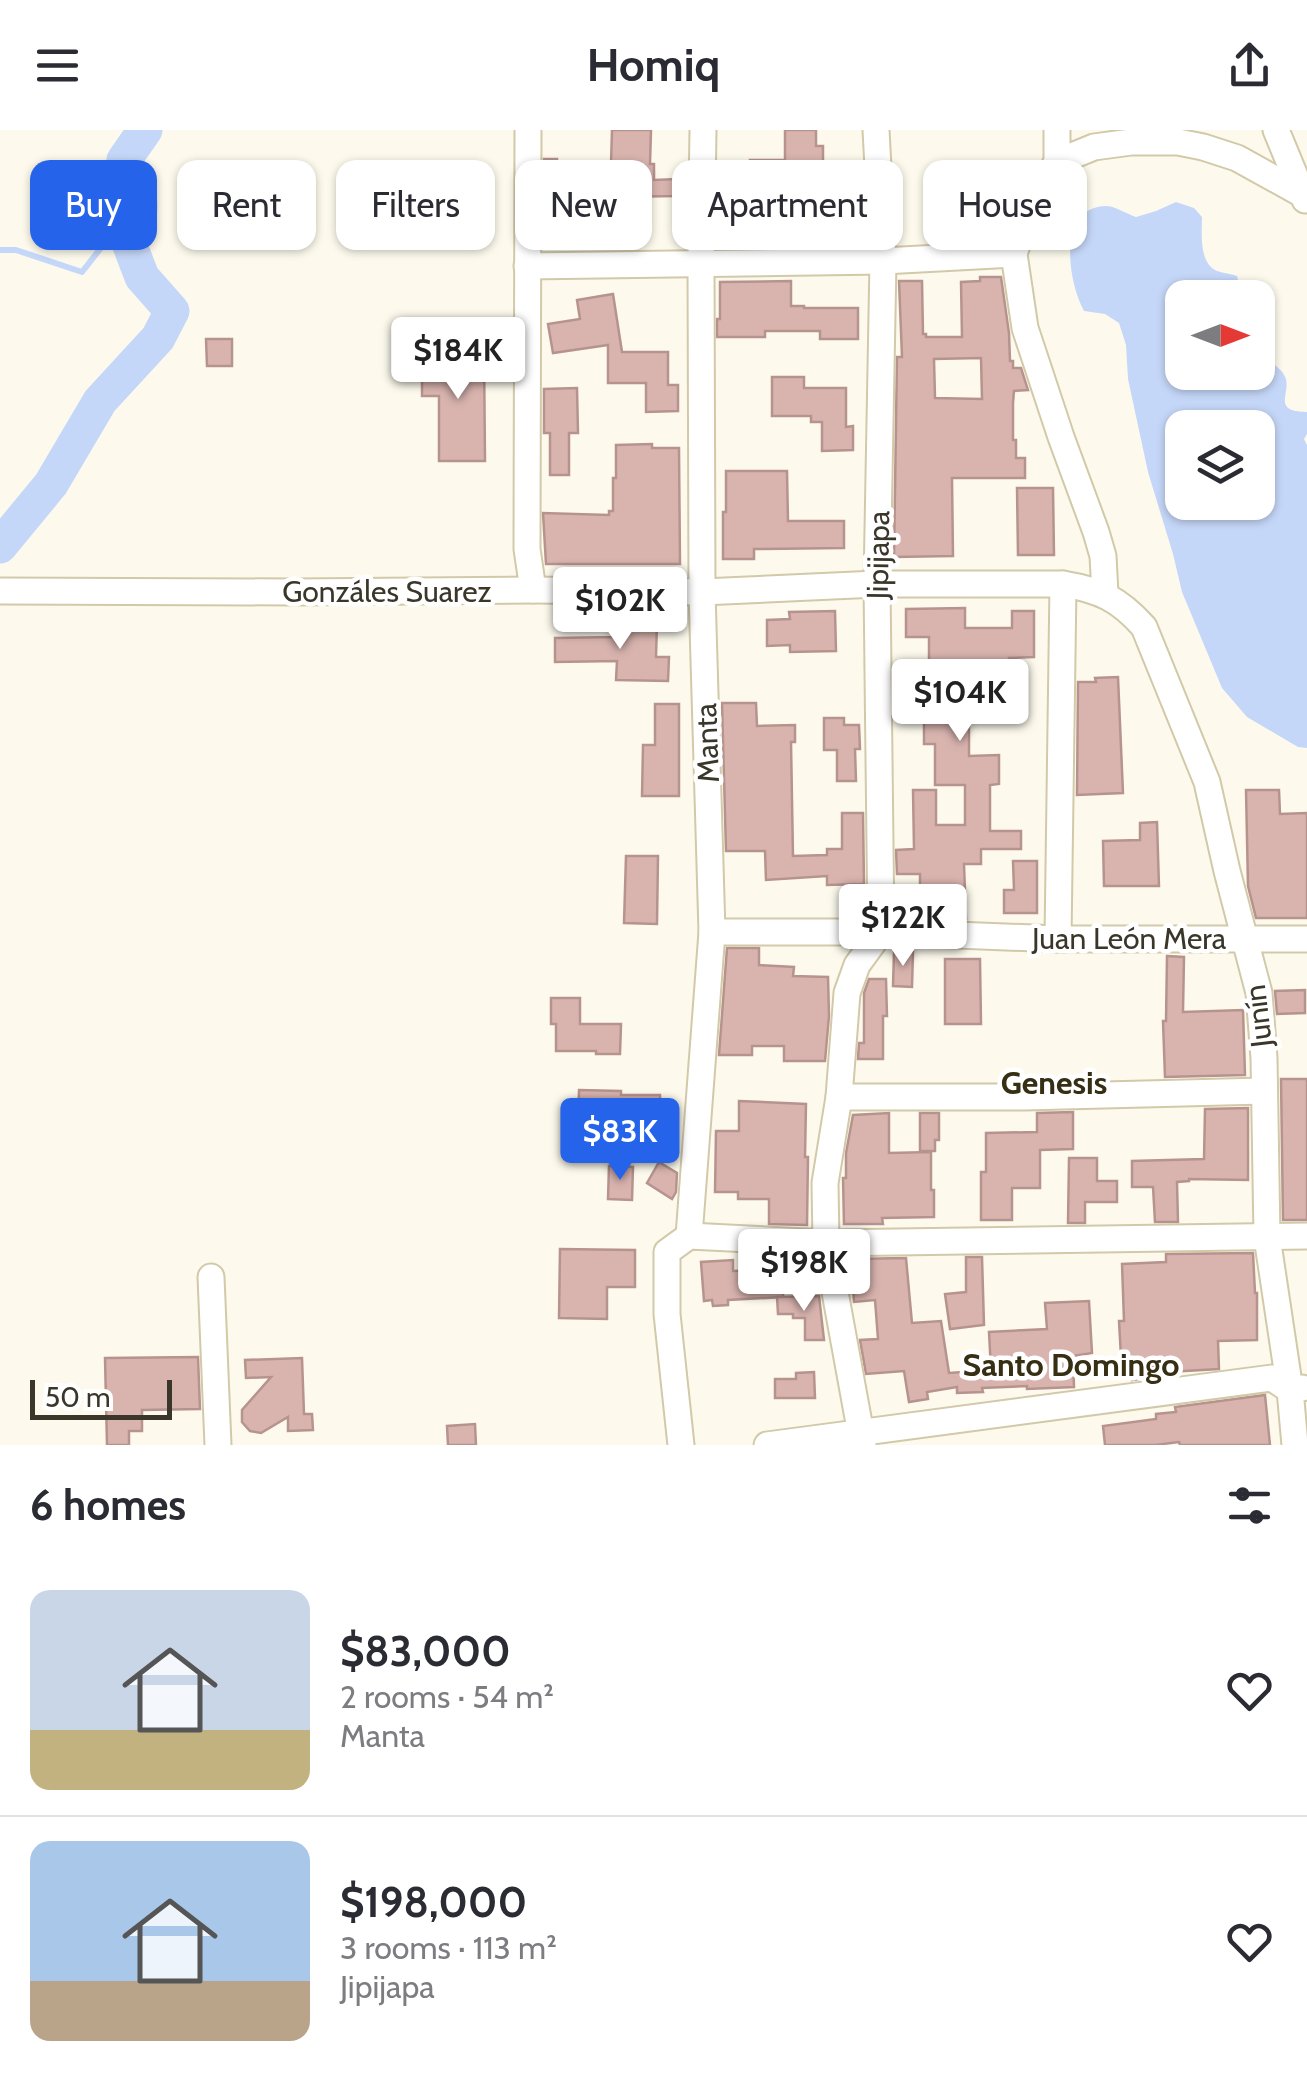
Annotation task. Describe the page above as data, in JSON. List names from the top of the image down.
{
  "streets": {
    "street": [
      "Jipijapa",
      "Gonzáles Suarez",
      "Manta",
      "Juan León Mera",
      "Junín"
    ]
  },
  "crossings": [
    ["Jipijapa", "Gonzáles Suarez"],
    ["Jipijapa", "Juan León Mera"],
    ["Gonzáles Suarez", "Manta"],
    ["Gonzáles Suarez", "Junín"],
    ["Manta", "Juan León Mera"],
    ["Juan León Mera", "Junín"]
  ],
  "districts": ["Genesis", "Santo Domingo"],
  "scale_bar": "50 m",
  "north": "right",
  "page": {
    "header": "Homiq",
    "chip": [
      "Buy",
      "Rent",
      "Filters",
      "New",
      "Apartment",
      "House"
    ],
    "price": [
      "$184K",
      "$102K",
      "$104K",
      "$122K",
      "$83K",
      "$198K"
    ],
    "scale": "50 m",
    "heading": "6 homes",
    "list": [
      {
        "name": "$83,000",
        "note": "2 rooms · 54 m² · Manta"
      },
      {
        "name": "$198,000",
        "note": "3 rooms · 113 m² · Jipijapa"
      }
    ]
  }
}
